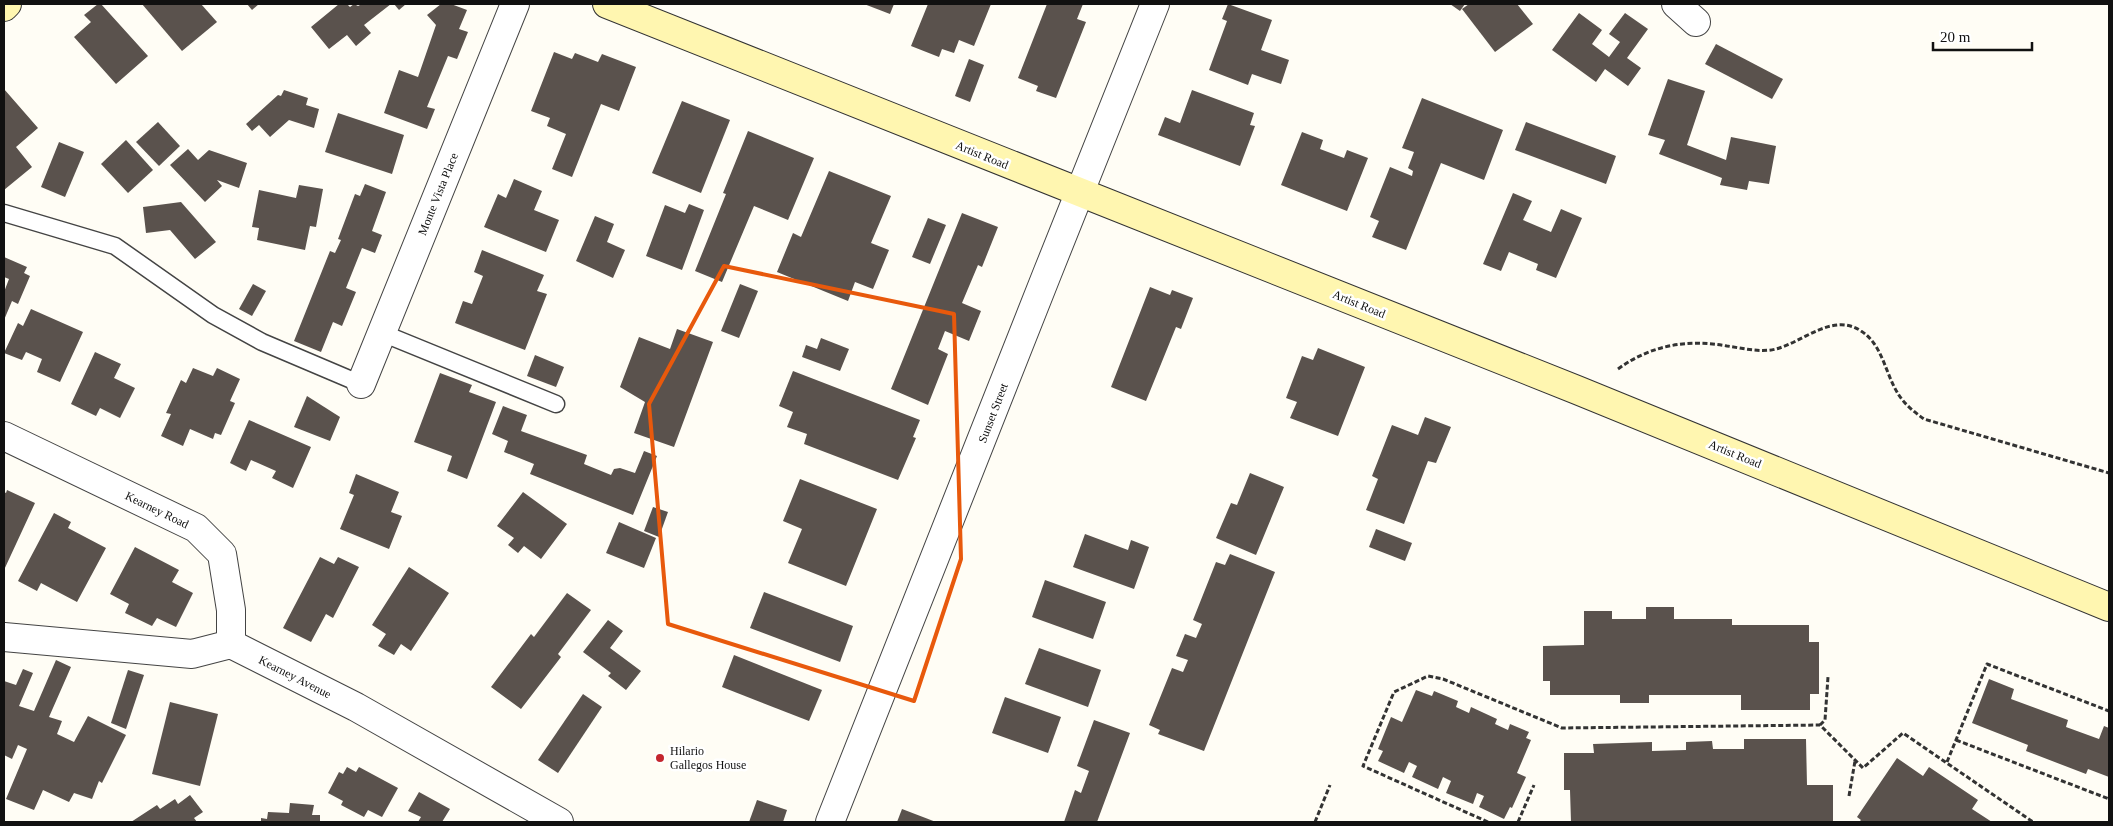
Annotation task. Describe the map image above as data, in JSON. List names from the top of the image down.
{
  "streets": {
    "main road": ["Artist Road"],
    "street": [
      "Monte Vista Place",
      "Sunset Street",
      "Kearney Road",
      "Kearney Avenue"
    ]
  },
  "crossings": [
    ["Artist Road", "Sunset Street"],
    ["Kearney Road", "Kearney Avenue"]
  ],
  "places": ["Hilario Gallegos House"],
  "scale_bar": "20 m"
}
